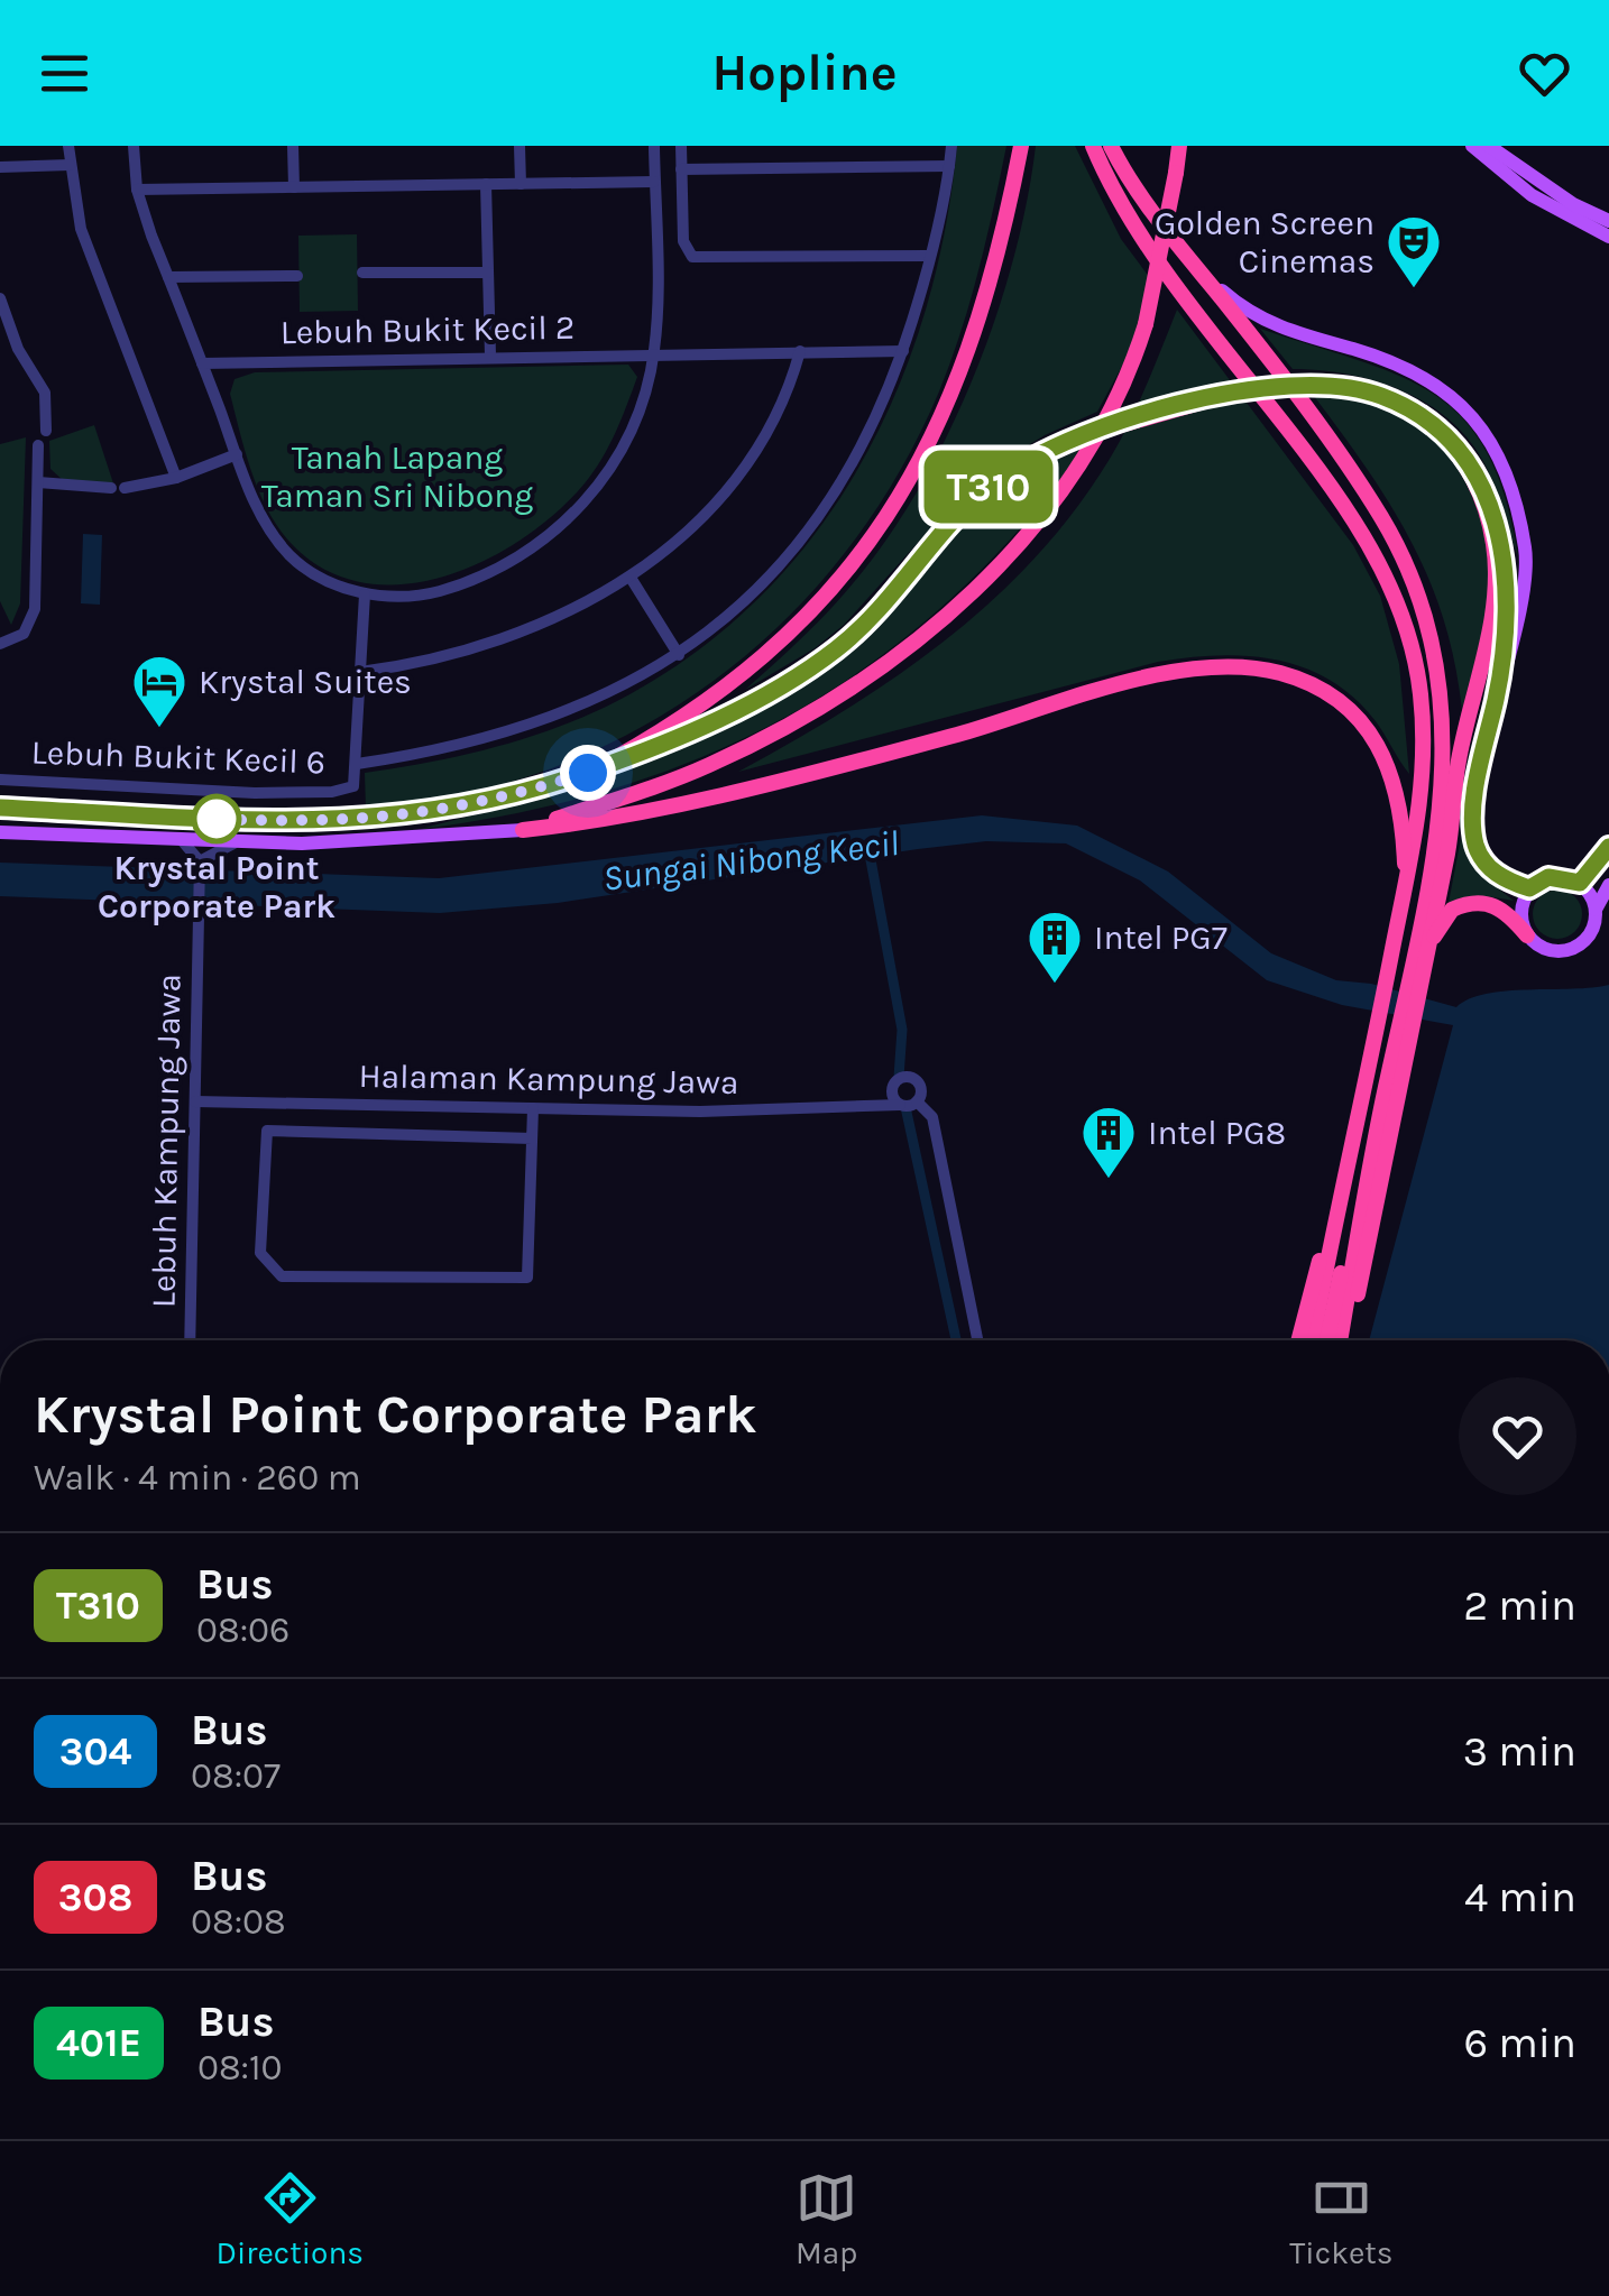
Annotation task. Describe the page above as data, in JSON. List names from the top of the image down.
{
  "streets": {
    "street": [
      "Lebuh Bukit Kecil 2",
      "Lebuh Bukit Kecil 6",
      "Halaman Kampung Jawa",
      "Lebuh Kampung Jawa"
    ]
  },
  "crossings": [
    ["Halaman Kampung Jawa", "Lebuh Kampung Jawa"]
  ],
  "water": ["Sungai Nibong Kecil"],
  "parks": ["Tanah Lapang Taman Sri Nibong"],
  "places": {
    "theatre": ["Golden Screen Cinemas"],
    "hotel": ["Krystal Suites"],
    "other": ["Krystal Point Corporate Park"],
    "building": ["Intel PG7", "Intel PG8"]
  },
  "lines": ["bus line T310"],
  "page": {
    "header": "Hopline",
    "on_map": "T310",
    "heading": ["Krystal Point Corporate Park", "Walk · 4 min · 260 m"],
    "list": [
      {
        "mark": "T310",
        "name": "Bus",
        "note": "08:06",
        "value": "2 min"
      },
      {
        "mark": "304",
        "name": "Bus",
        "note": "08:07",
        "value": "3 min"
      },
      {
        "mark": "308",
        "name": "Bus",
        "note": "08:08",
        "value": "4 min"
      },
      {
        "mark": "401E",
        "name": "Bus",
        "note": "08:10",
        "value": "6 min"
      }
    ],
    "tabs": ["Directions", "Map", "Tickets"]
  }
}
